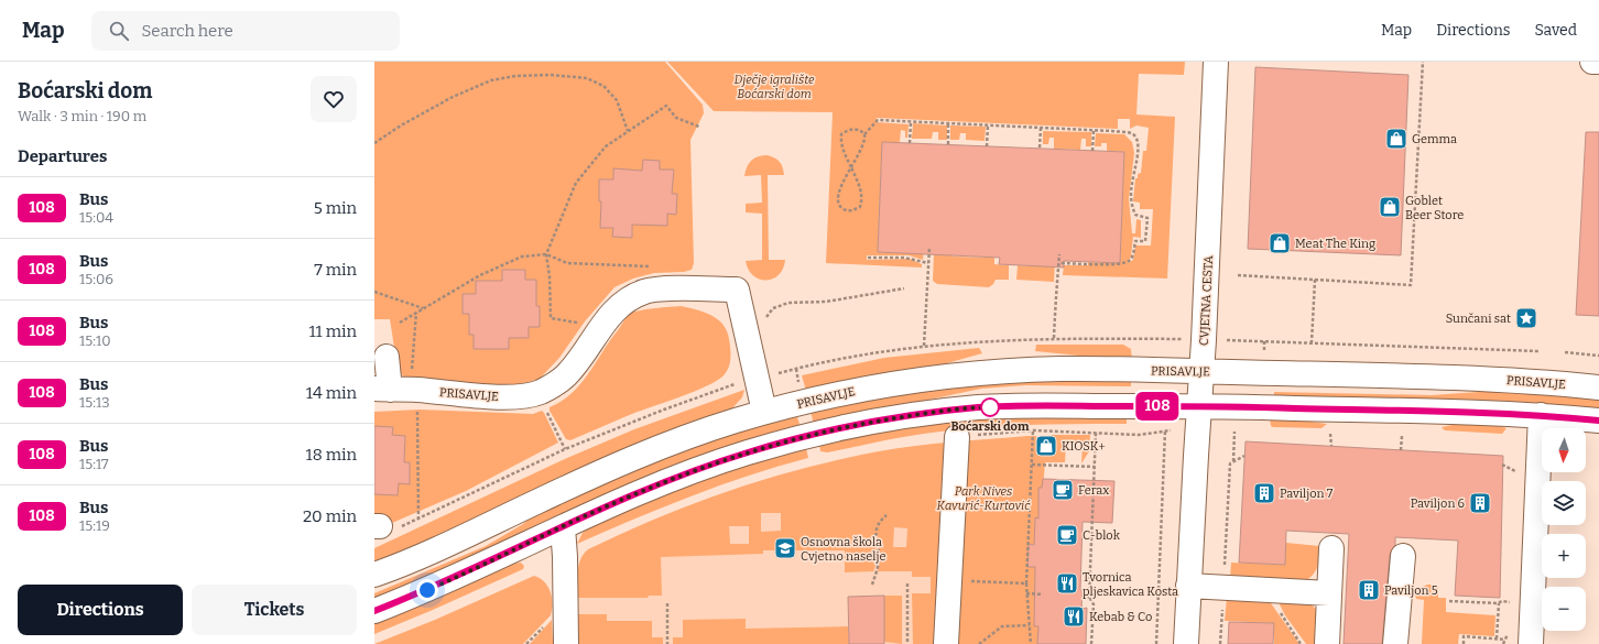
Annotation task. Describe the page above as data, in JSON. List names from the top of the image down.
{
  "streets": {
    "street": ["CVJETNA CESTA", "PRISAVLJE"]
  },
  "crossings": [
    ["CVJETNA CESTA", "PRISAVLJE"]
  ],
  "parks": ["Dječje igralište Boćarski dom", "Park Nives Kavurić-Kurtović"],
  "places": {
    "shop": [
      "Gemma",
      "Goblet Beer Store",
      "Meat The King",
      "KIOSK+"
    ],
    "place": ["Sunčani sat"],
    "other": ["Boćarski dom"],
    "cafe": ["Ferax", "C-blok"],
    "building": ["Paviljon 7", "Paviljon 6", "Paviljon 5"],
    "school or university": ["Osnovna škola Cvjetno naselje"],
    "restaurant": ["Tvornica pljeskavica Kosta", "Kebab & Co"]
  },
  "lines": ["bus line 108"],
  "north": "bottom",
  "page": {
    "header": "Map",
    "search": "Search here",
    "nav": ["Map", "Directions", "Saved"],
    "heading": [
      ["Boćarski dom", "Walk · 3 min · 190 m"],
      "Departures"
    ],
    "on_map": "108",
    "list": [
      {
        "mark": "108",
        "name": "Bus",
        "note": "15:04",
        "value": "5 min"
      },
      {
        "mark": "108",
        "name": "Bus",
        "note": "15:06",
        "value": "7 min"
      },
      {
        "mark": "108",
        "name": "Bus",
        "note": "15:10",
        "value": "11 min"
      },
      {
        "mark": "108",
        "name": "Bus",
        "note": "15:13",
        "value": "14 min"
      },
      {
        "mark": "108",
        "name": "Bus",
        "note": "15:17",
        "value": "18 min"
      },
      {
        "mark": "108",
        "name": "Bus",
        "note": "15:19",
        "value": "20 min"
      }
    ],
    "map_buttons": ["+", "−"],
    "buttons": ["Directions", "Tickets"]
  }
}
